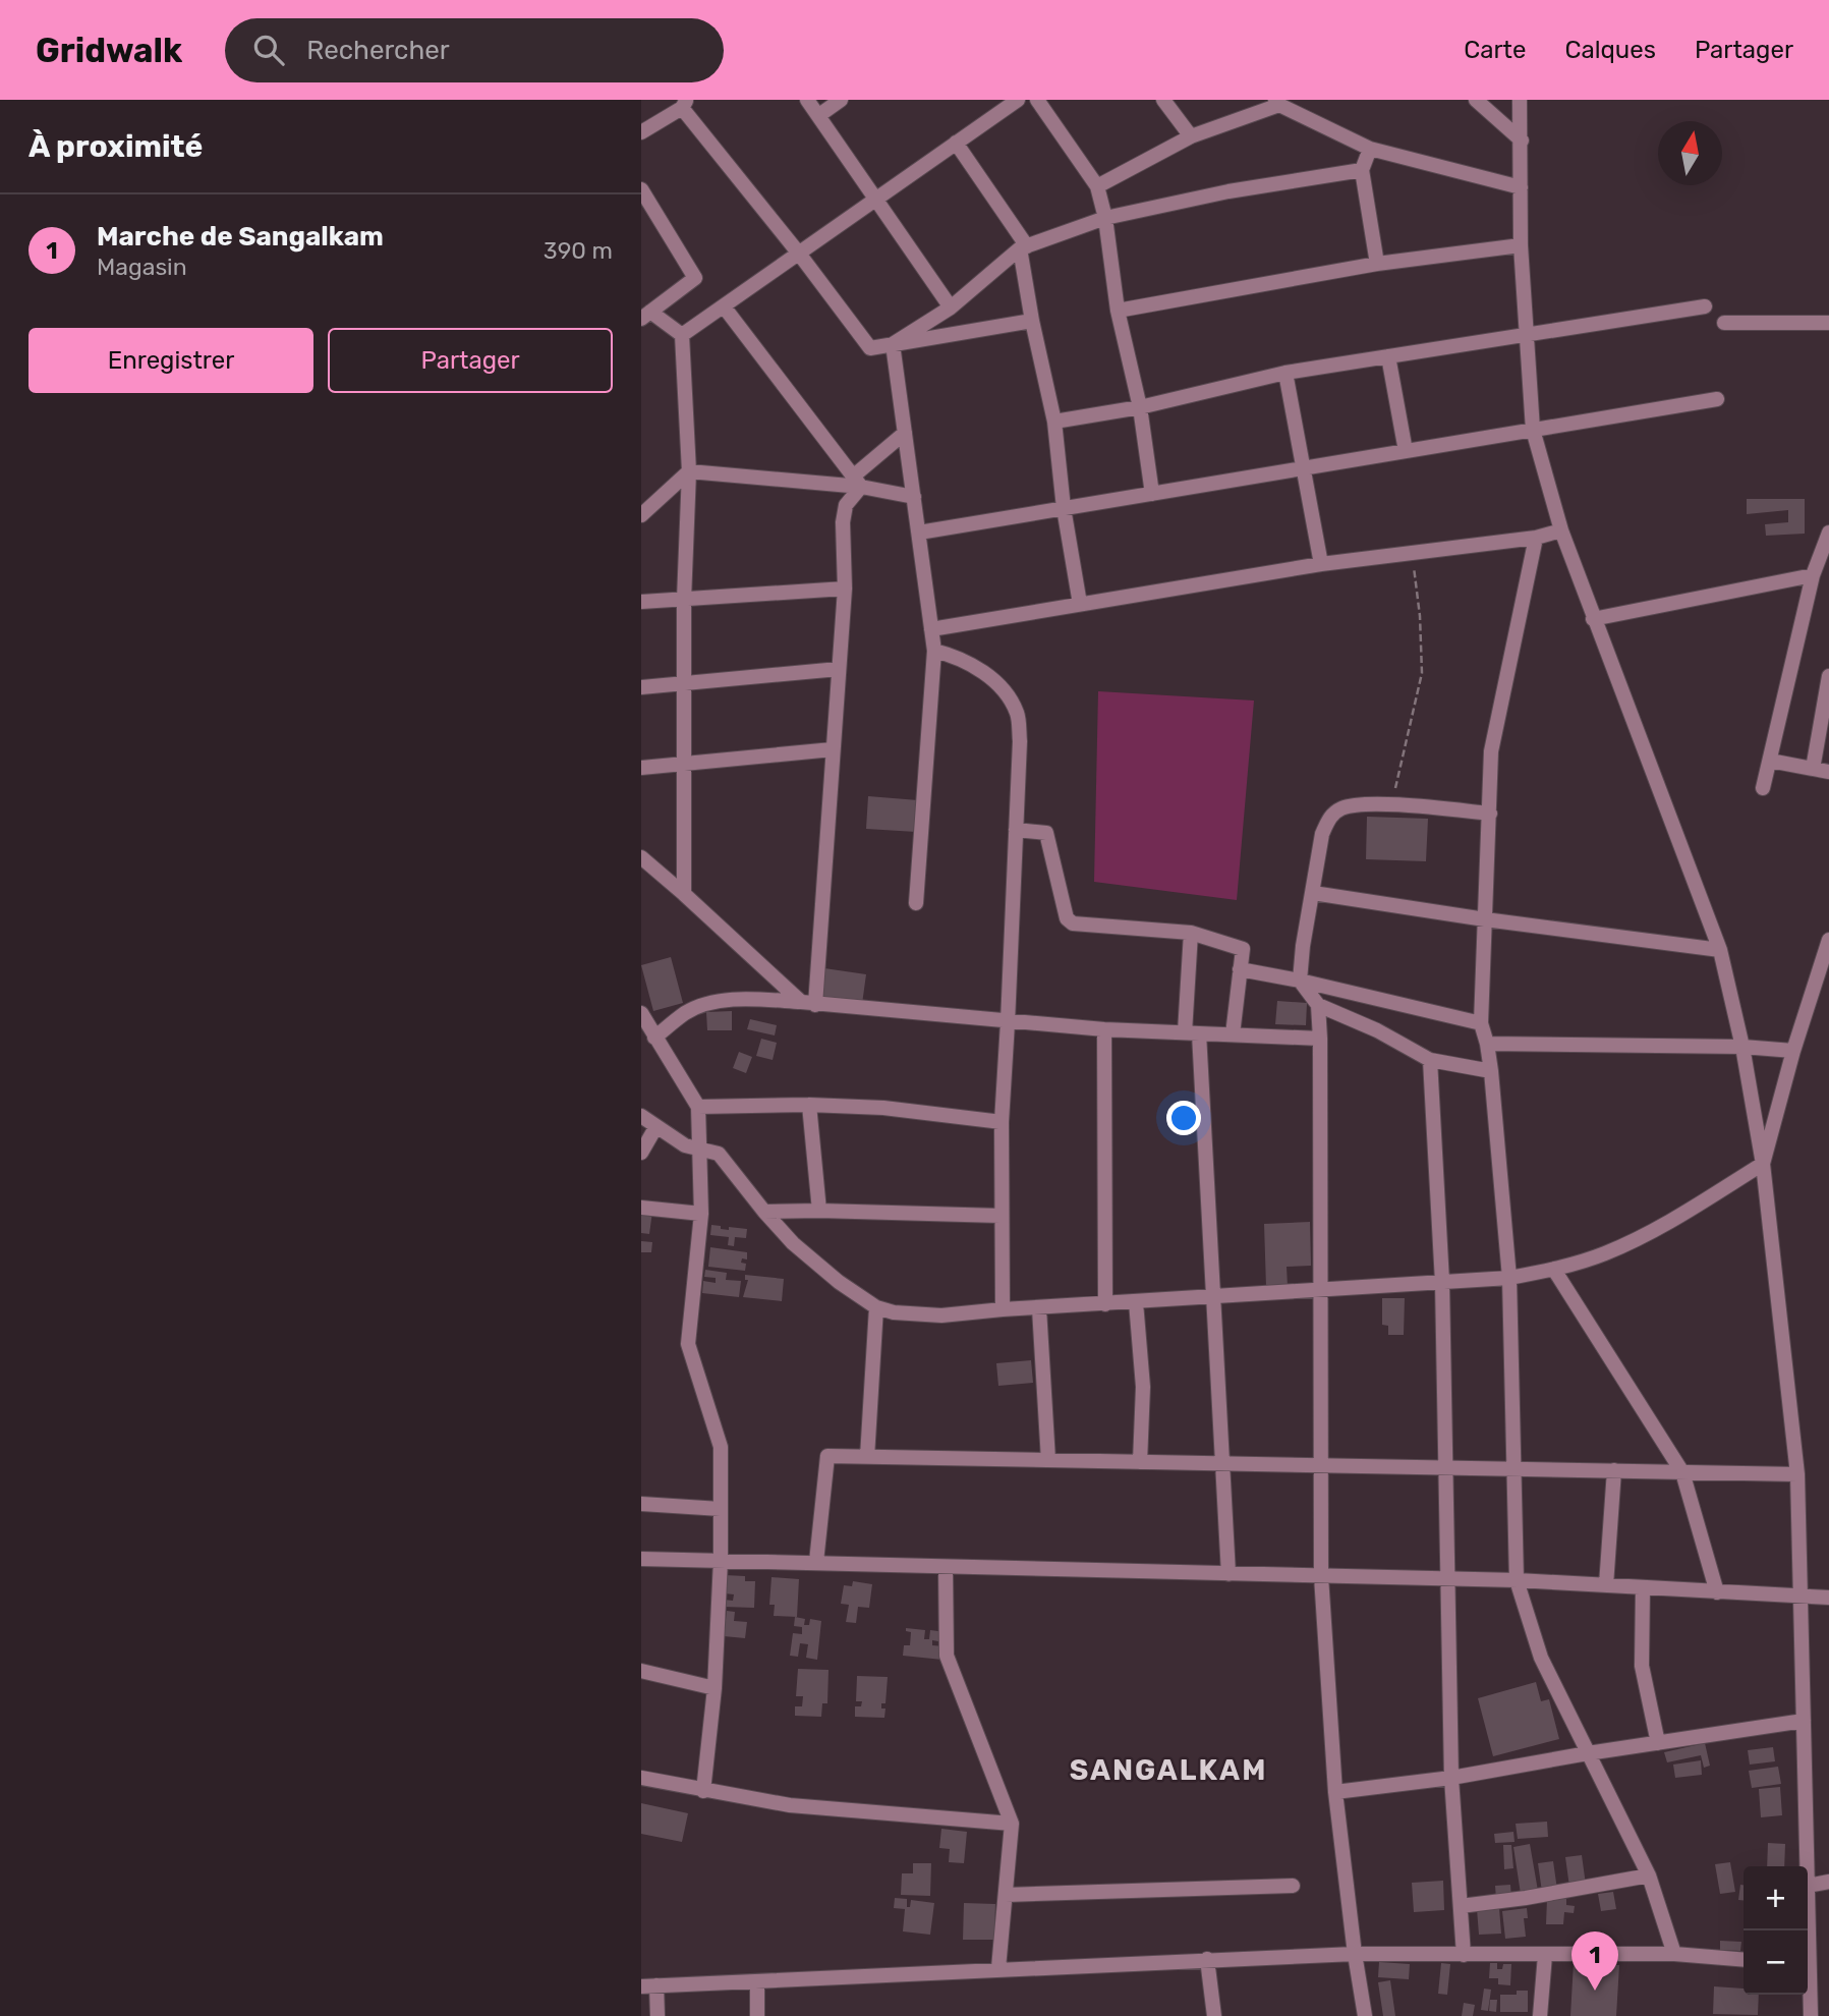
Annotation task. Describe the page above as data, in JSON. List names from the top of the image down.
{
  "districts": ["SANGALKAM"],
  "north": "top",
  "page": {
    "header": "Gridwalk",
    "search": "Rechercher",
    "nav": ["Carte", "Calques", "Partager"],
    "heading": "À proximité",
    "list": [
      {
        "mark": "1",
        "name": "Marche de Sangalkam",
        "note": "Magasin",
        "value": "390 m"
      }
    ],
    "buttons": ["Enregistrer", "Partager"],
    "map_buttons": ["+", "−"],
    "pins": "1"
  }
}
